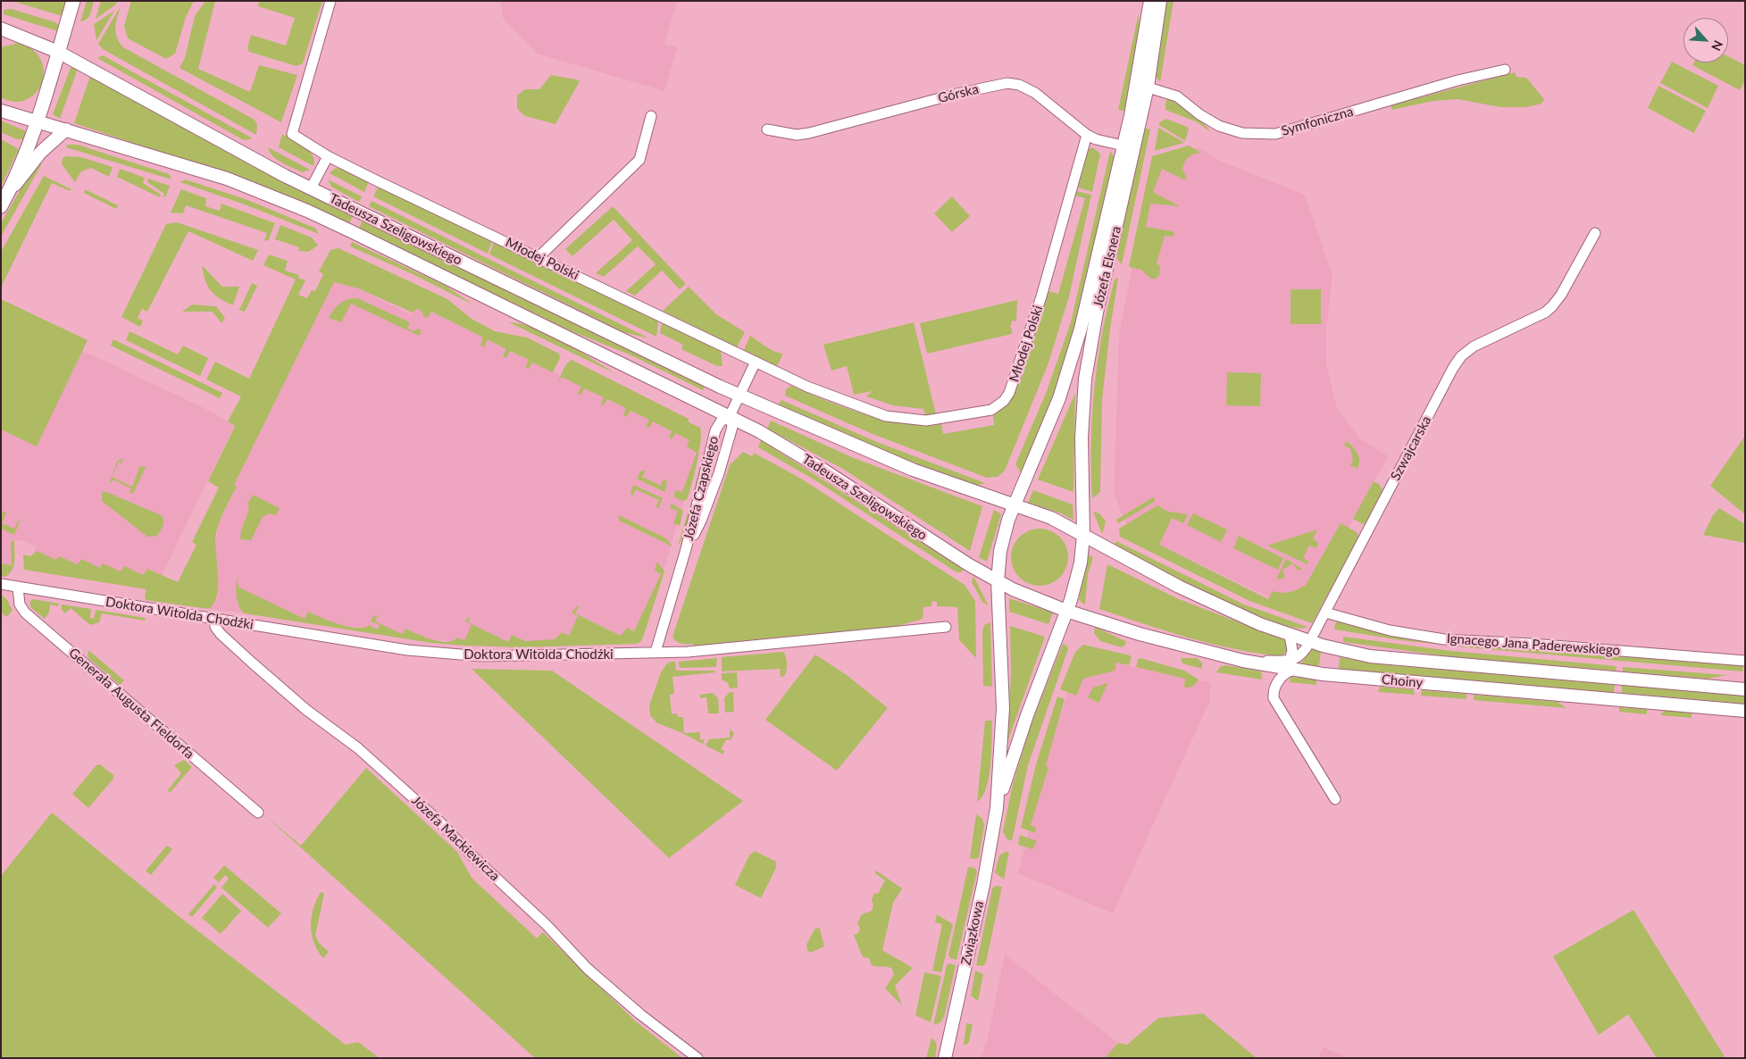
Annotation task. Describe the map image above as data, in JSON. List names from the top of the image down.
{
  "streets": {
    "street": [
      "Górska",
      "Symfoniczna",
      "Tadeusza Szeligowskiego",
      "Młodej Polski",
      "Józefa Elsnera",
      "Szwajcarska",
      "Józefa Czapskiego",
      "Doktora Witolda Chodźki",
      "Ignacego Jana Paderewskiego",
      "Choiny",
      "Generała Augusta Fieldorfa",
      "Józefa Mackiewicza",
      "Związkowa"
    ]
  },
  "crossings": [
    ["Górska", "Młodej Polski"],
    ["Górska", "Józefa Elsnera"],
    ["Symfoniczna", "Józefa Elsnera"],
    ["Tadeusza Szeligowskiego", "Józefa Elsnera"],
    ["Tadeusza Szeligowskiego", "Józefa Czapskiego"],
    ["Tadeusza Szeligowskiego", "Choiny"],
    ["Tadeusza Szeligowskiego", "Związkowa"],
    ["Józefa Elsnera", "Choiny"],
    ["Józefa Elsnera", "Związkowa"],
    ["Szwajcarska", "Ignacego Jana Paderewskiego"],
    ["Szwajcarska", "Choiny"],
    ["Józefa Czapskiego", "Doktora Witolda Chodźki"],
    ["Doktora Witolda Chodźki", "Generała Augusta Fieldorfa"],
    ["Doktora Witolda Chodźki", "Józefa Mackiewicza"],
    ["Choiny", "Związkowa"]
  ],
  "north": "bottom right"
}
